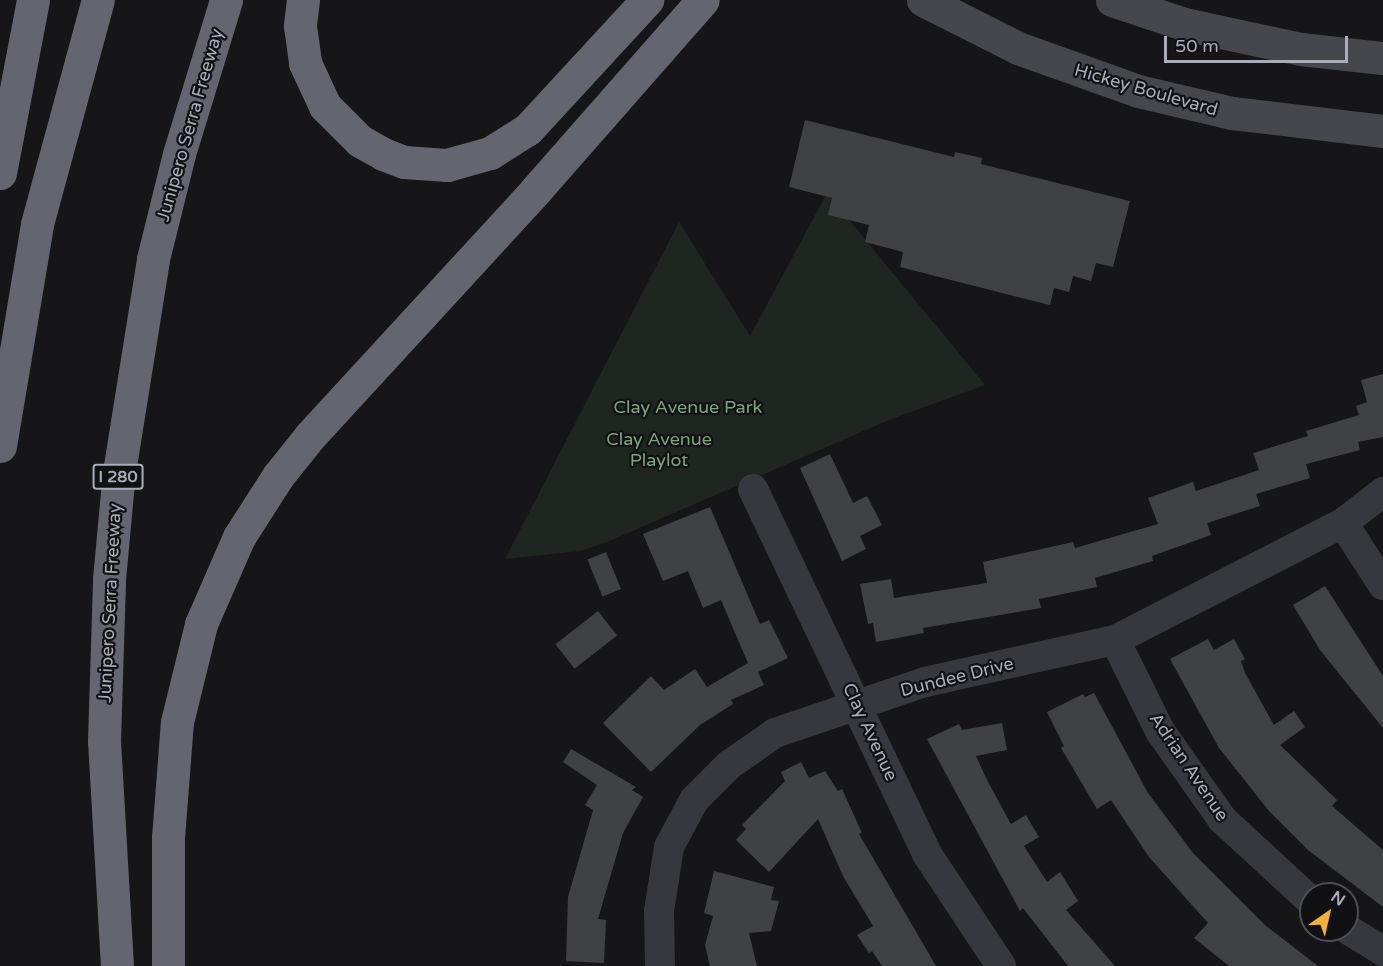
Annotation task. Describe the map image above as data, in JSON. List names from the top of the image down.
{
  "streets": {
    "highway": ["Junipero Serra Freeway", "I 280"],
    "main road": ["Hickey Boulevard"],
    "street": ["Dundee Drive", "Clay Avenue", "Adrian Avenue"]
  },
  "crossings": [
    ["Dundee Drive", "Clay Avenue"],
    ["Dundee Drive", "Adrian Avenue"]
  ],
  "parks": ["Clay Avenue Park", "Clay Avenue Playlot"],
  "scale_bar": "50 m",
  "north": "top right"
}
